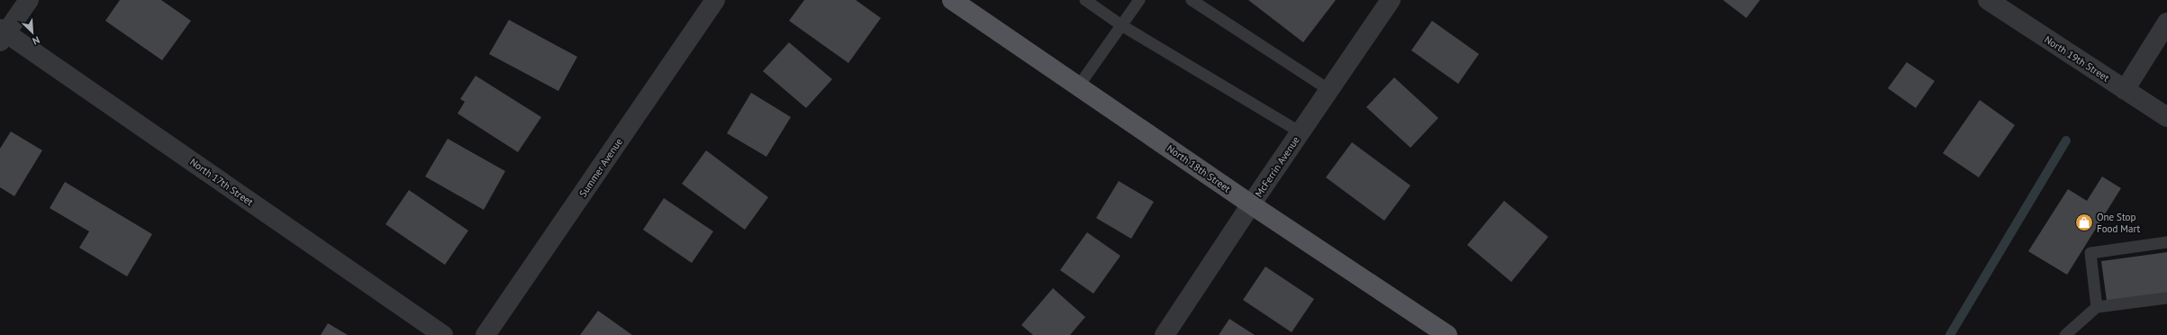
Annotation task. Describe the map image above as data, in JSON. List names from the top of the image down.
{
  "streets": {
    "main road": ["North 18th Street"],
    "street": [
      "North 19th Street",
      "McFerrin Avenue",
      "Summer Avenue",
      "North 17th Street"
    ]
  },
  "crossings": [
    ["McFerrin Avenue", "North 18th Street"]
  ],
  "places": {
    "shop": ["One Stop Food Mart"]
  },
  "north": "bottom right"
}
